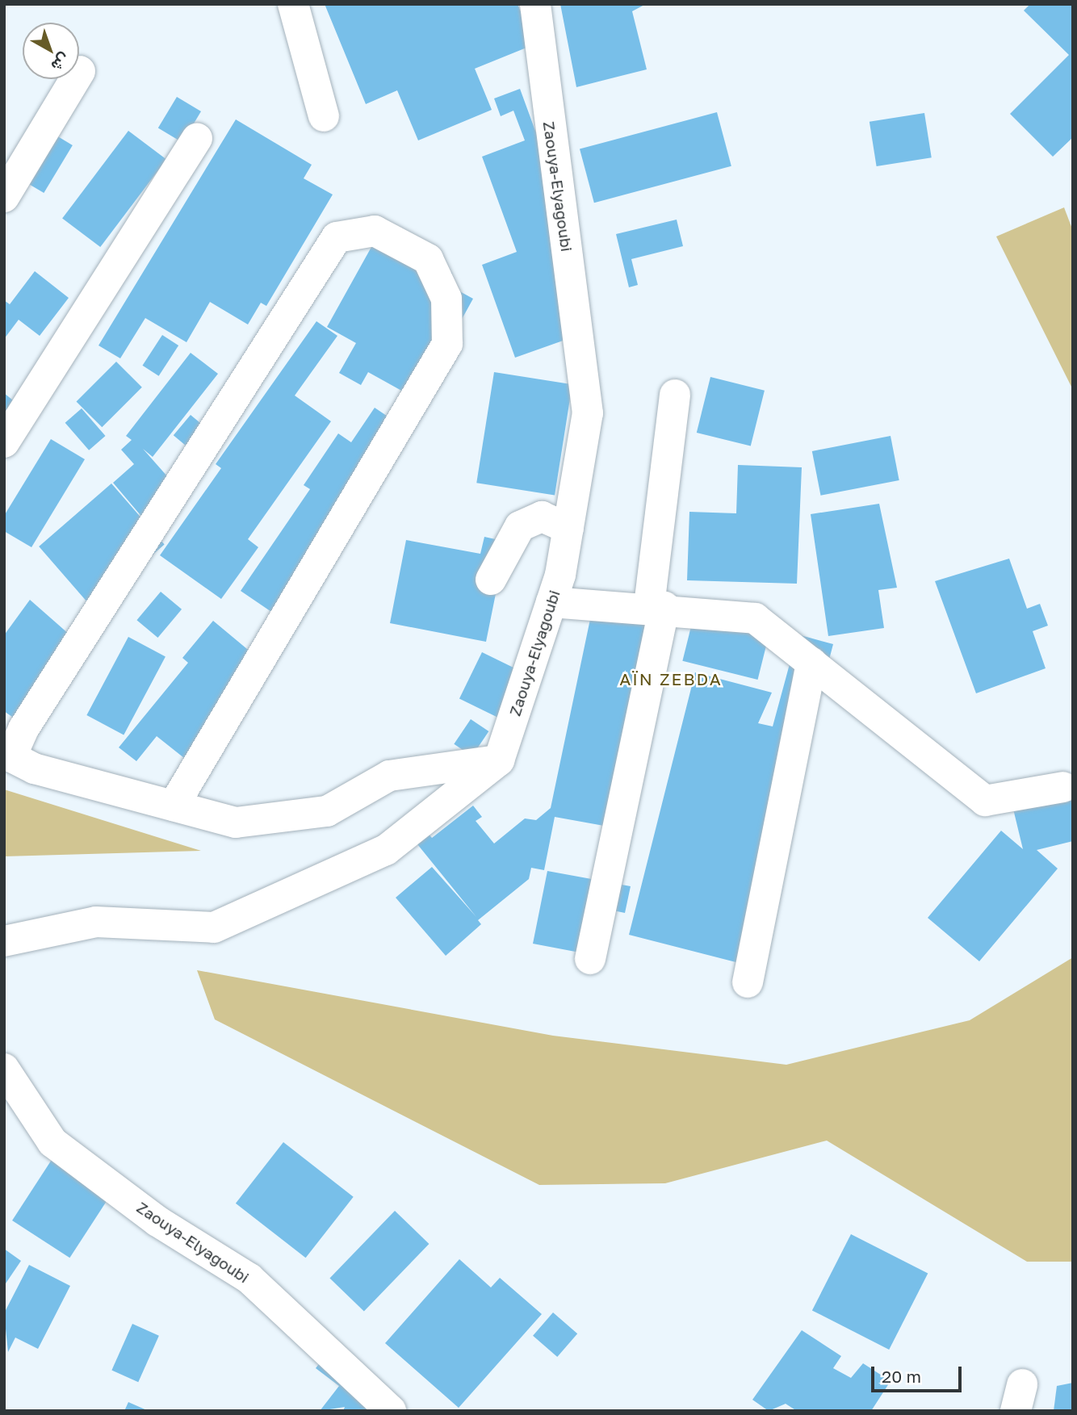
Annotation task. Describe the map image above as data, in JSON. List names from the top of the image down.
{
  "streets": {
    "street": ["Zaouya-Elyagoubi"]
  },
  "districts": ["AÏN ZEBDA"],
  "scale_bar": "20 m",
  "north": "bottom right"
}
